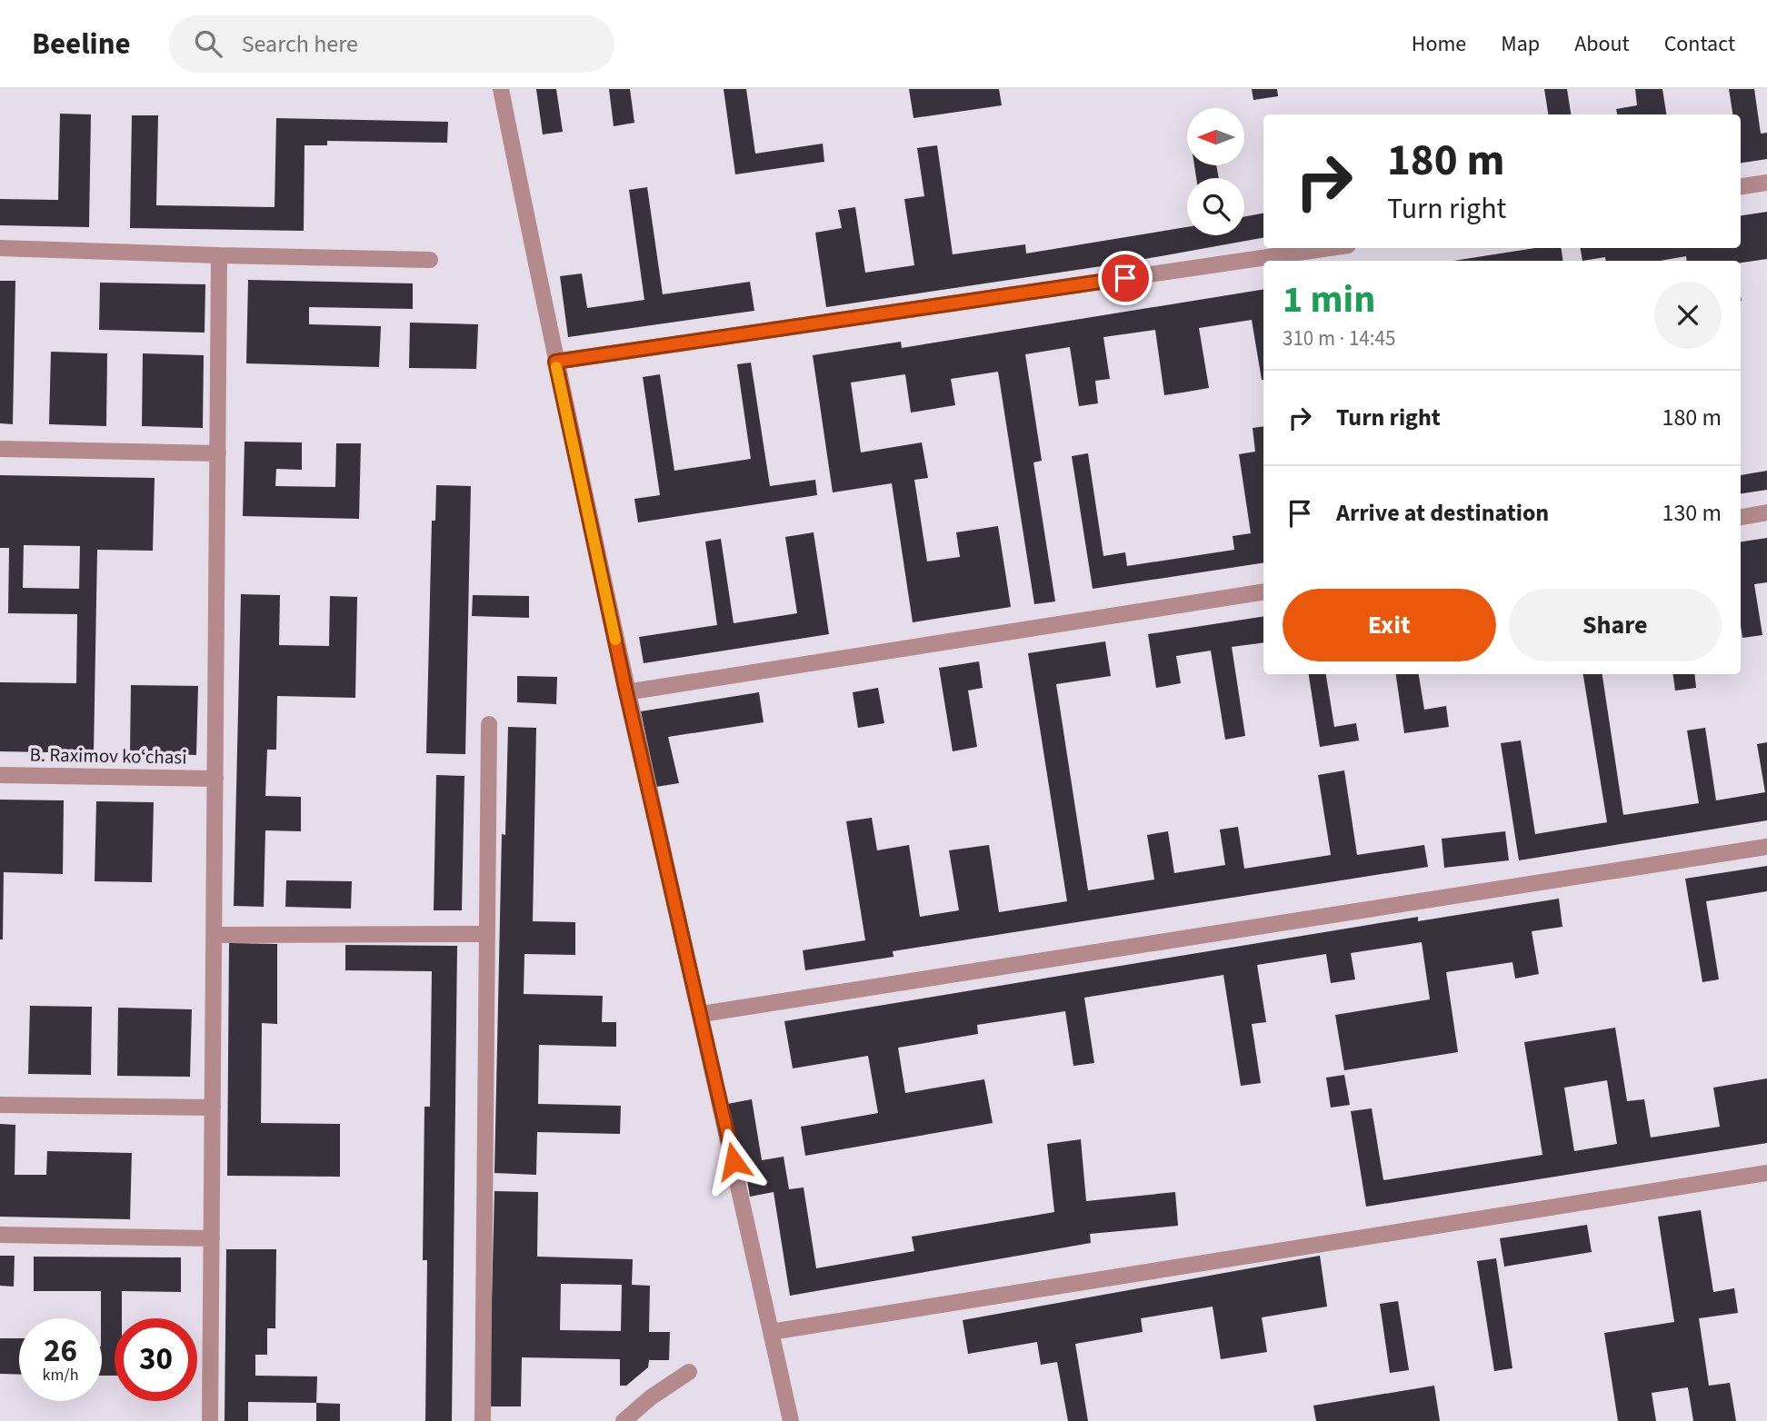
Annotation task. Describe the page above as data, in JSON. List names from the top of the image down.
{
  "streets": {
    "street": ["B. Raximov koʻchasi"]
  },
  "north": "left",
  "page": {
    "header": "Beeline",
    "search": "Search here",
    "nav": [
      "Home",
      "Map",
      "About",
      "Contact"
    ],
    "turn": ["180 m", "Turn right"],
    "heading": ["1 min", "310 m · 14:45"],
    "list": [
      {
        "name": "Turn right",
        "value": "180 m"
      },
      {
        "name": "Arrive at destination",
        "value": "130 m"
      }
    ],
    "buttons": ["Exit", "Share"],
    "speed": "26 km/h",
    "limit": "30"
  }
}
